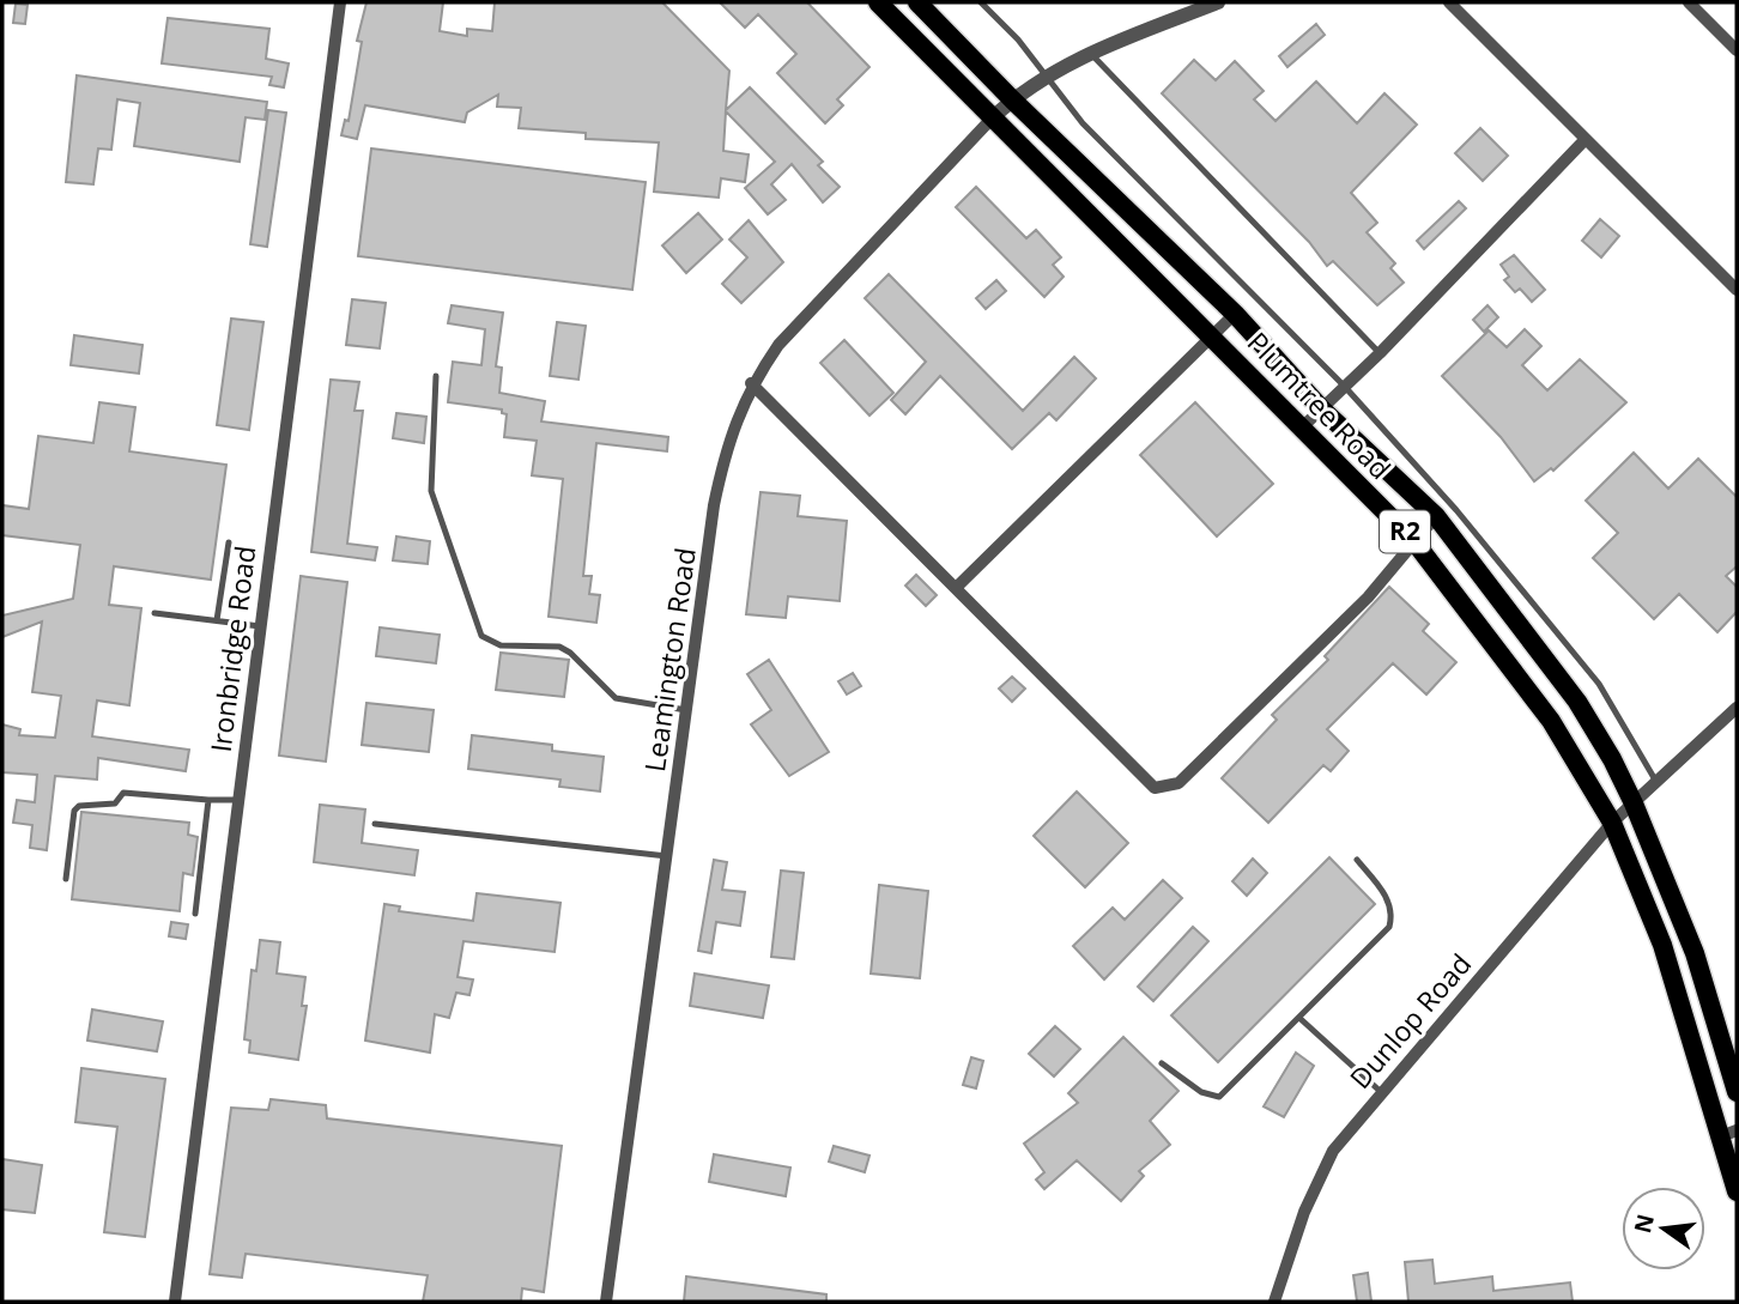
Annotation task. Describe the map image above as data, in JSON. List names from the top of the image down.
{
  "streets": {
    "highway": ["Plumtree Road", "R2"],
    "street": ["Ironbridge Road", "Leamington Road", "Dunlop Road"]
  },
  "crossings": [
    ["Plumtree Road", "Leamington Road"],
    ["Plumtree Road", "Dunlop Road"]
  ],
  "north": "left"
}
